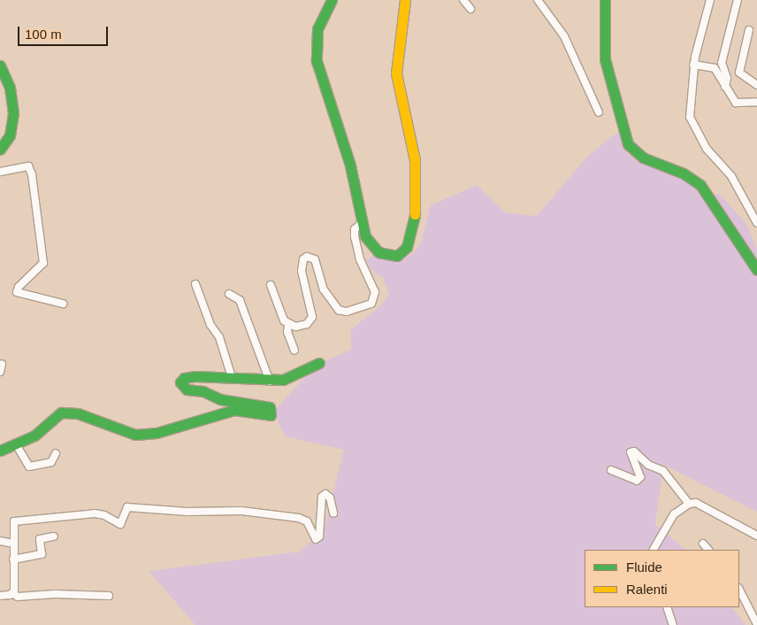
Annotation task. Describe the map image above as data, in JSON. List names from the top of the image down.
{
  "legend": ["Fluide", "Ralenti"],
  "scale_bar": "100 m"
}
